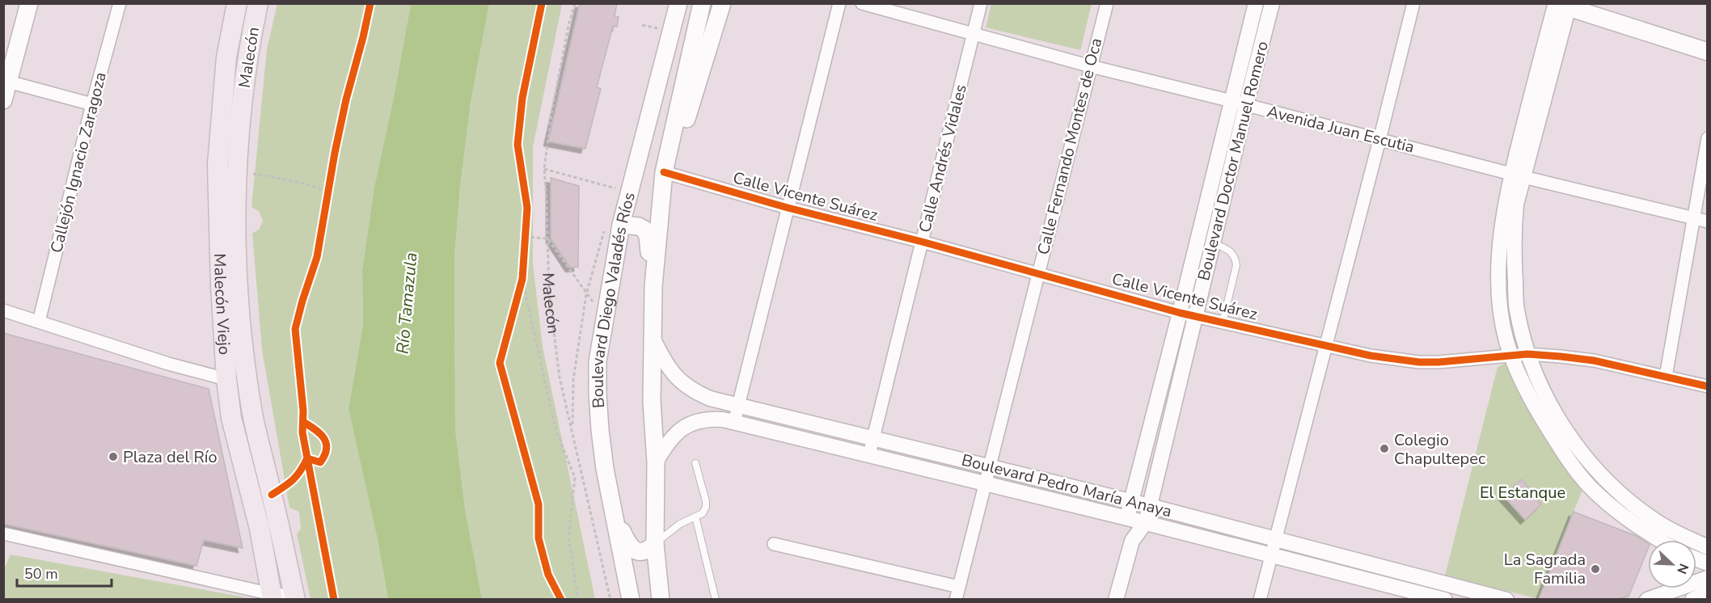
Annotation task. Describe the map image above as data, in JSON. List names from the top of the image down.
{
  "streets": {
    "main road": ["Malecón", "Boulevard Diego Valadés Ríos", "Malecón Viejo"],
    "street": [
      "Avenida Juan Escutia",
      "Calle Fernando Montes de Oca",
      "Calle Andrés Vidales",
      "Boulevard Doctor Manuel Romero",
      "Callejón Ignacio Zaragoza",
      "Calle Vicente Suárez",
      "Boulevard Pedro María Anaya"
    ]
  },
  "crossings": [
    ["Avenida Juan Escutia", "Calle Fernando Montes de Oca"],
    ["Avenida Juan Escutia", "Calle Andrés Vidales"],
    ["Avenida Juan Escutia", "Boulevard Doctor Manuel Romero"],
    ["Calle Fernando Montes de Oca", "Calle Vicente Suárez"],
    ["Calle Fernando Montes de Oca", "Boulevard Pedro María Anaya"],
    ["Calle Andrés Vidales", "Calle Vicente Suárez"],
    ["Calle Andrés Vidales", "Boulevard Pedro María Anaya"],
    ["Boulevard Doctor Manuel Romero", "Calle Vicente Suárez"],
    ["Boulevard Doctor Manuel Romero", "Boulevard Pedro María Anaya"],
    ["Calle Vicente Suárez", "Boulevard Diego Valadés Ríos"],
    ["Boulevard Diego Valadés Ríos", "Boulevard Pedro María Anaya"]
  ],
  "water": ["Río Tamazula"],
  "parks": ["El Estanque"],
  "places": ["Colegio Chapultepec", "Plaza del Río", "La Sagrada Familia"],
  "scale_bar": "50 m",
  "north": "bottom right"
}
